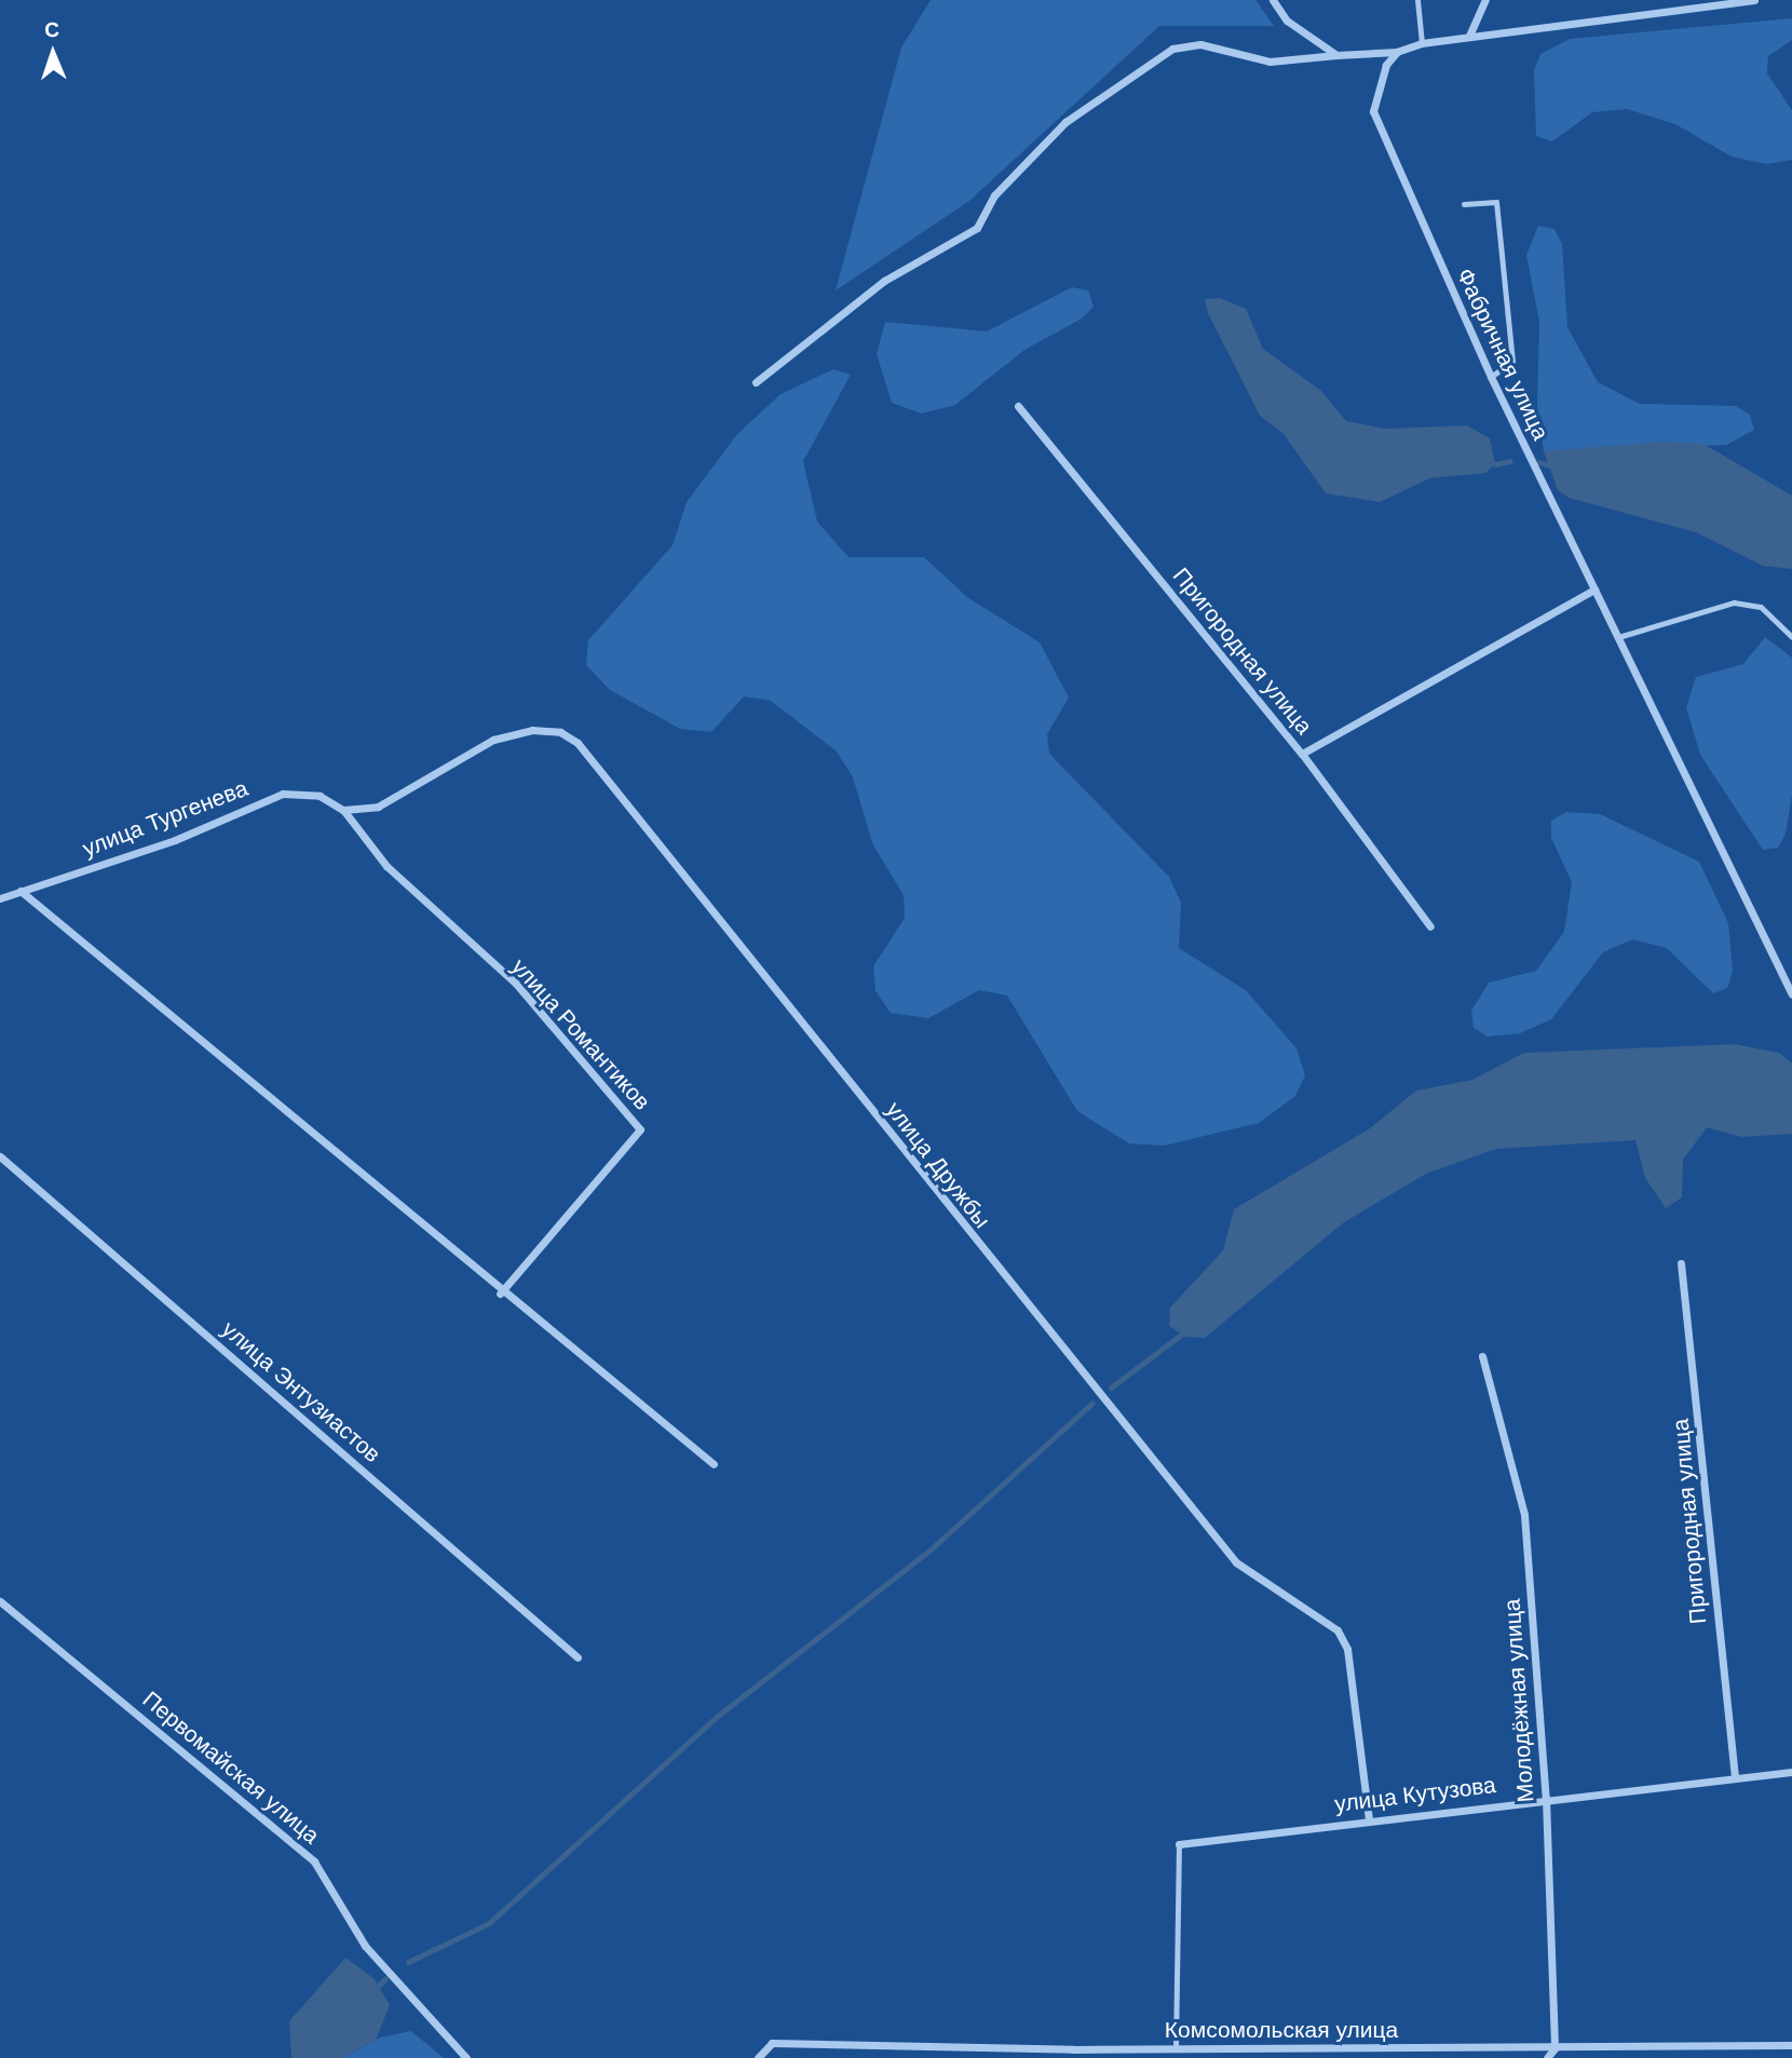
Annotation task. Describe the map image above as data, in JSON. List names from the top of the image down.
{
  "streets": {
    "street": [
      "Фабричная улица",
      "Пригородная улица",
      "улица Тургенева",
      "улица Романтиков",
      "улица Дружбы",
      "улица Энтузиастов",
      "Молодёжная улица",
      "Первомайская улица",
      "улица Кутузова",
      "Комсомольская улица"
    ]
  },
  "crossings": [
    ["Пригородная улица", "улица Кутузова"],
    ["улица Тургенева", "улица Романтиков"],
    ["улица Тургенева", "улица Дружбы"],
    ["улица Романтиков", "улица Дружбы"],
    ["улица Дружбы", "улица Кутузова"],
    ["Молодёжная улица", "улица Кутузова"],
    ["Молодёжная улица", "Комсомольская улица"]
  ],
  "north": "top"
}
